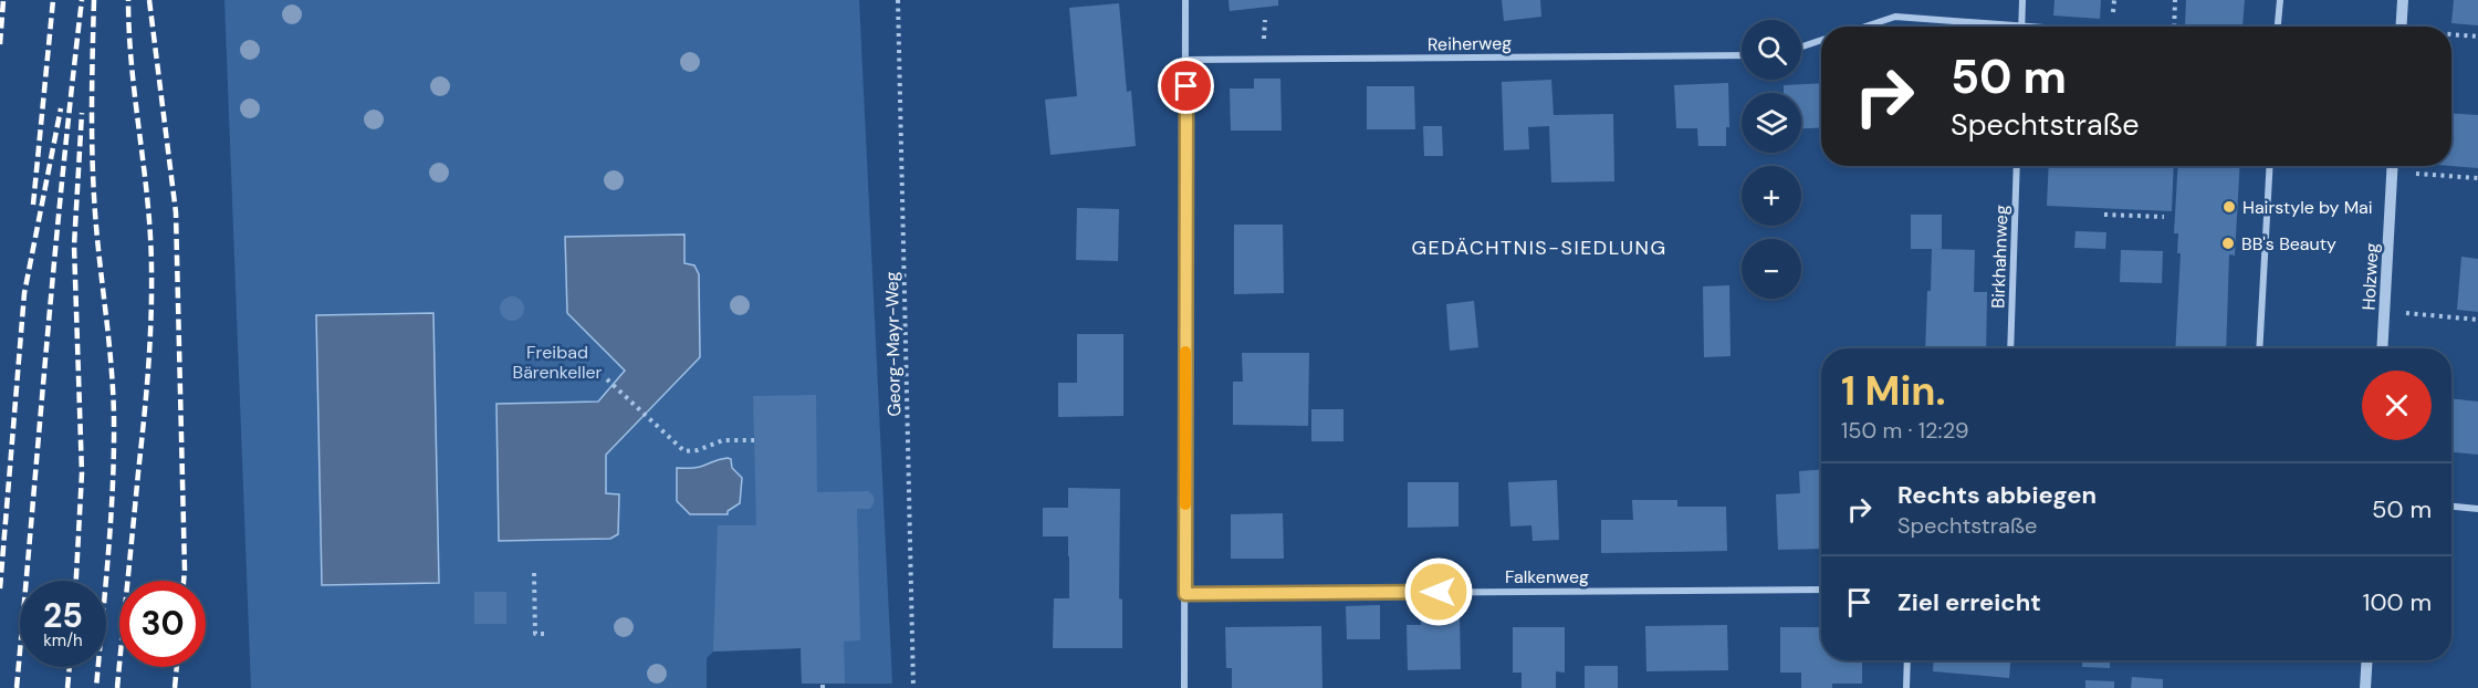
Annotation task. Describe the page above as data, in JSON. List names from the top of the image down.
{
  "streets": {
    "street": [
      "Reiherweg",
      "Birkhahnweg",
      "Holzweg",
      "Falkenweg"
    ],
    "path": ["Georg-Mayr-Weg"]
  },
  "districts": ["GEDÄCHTNIS-SIEDLUNG"],
  "parks": ["Freibad Bärenkeller"],
  "places": ["Hairstyle by Mai", "BB's Beauty"],
  "page": {
    "map_buttons": ["+", "−"],
    "turn": ["50 m", "Spechtstraße"],
    "heading": ["1 Min.", "150 m · 12:29"],
    "list": [
      {
        "name": "Rechts abbiegen",
        "note": "Spechtstraße",
        "value": "50 m"
      },
      {
        "name": "Ziel erreicht",
        "value": "100 m"
      }
    ],
    "speed": "25 km/h",
    "limit": "30"
  }
}
